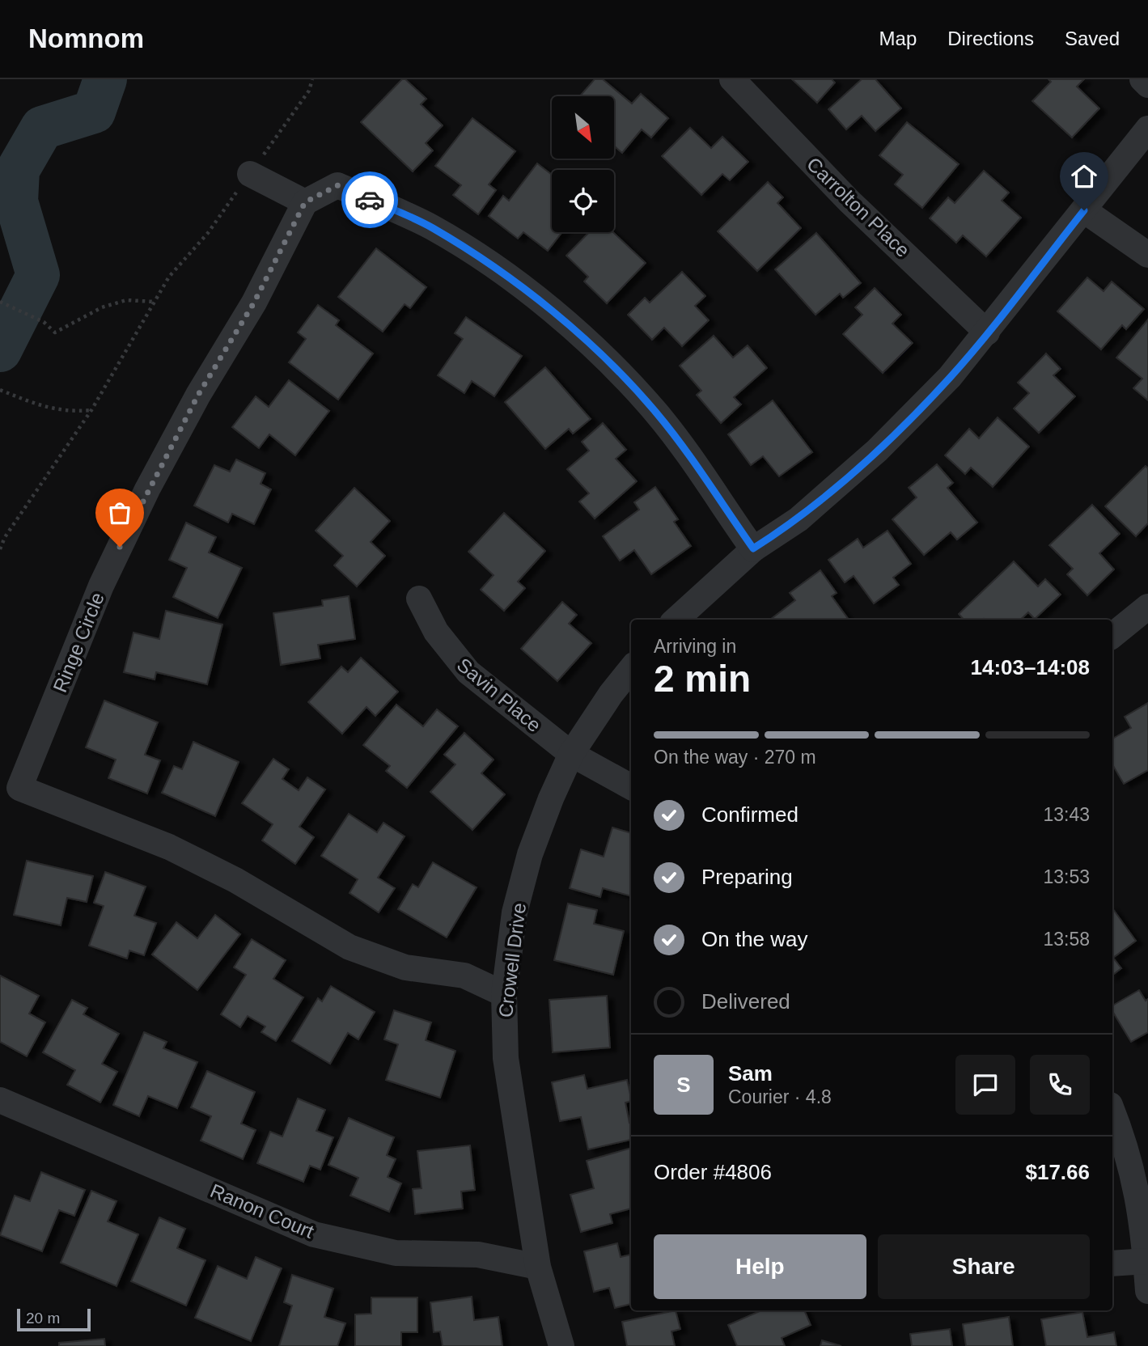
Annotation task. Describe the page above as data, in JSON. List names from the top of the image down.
{
  "streets": {
    "street": [
      "Carrolton Place",
      "Ringe Circle",
      "Savin Place",
      "Crowell Drive",
      "Ranon Court"
    ]
  },
  "crossings": [
    ["Ringe Circle", "Crowell Drive"],
    ["Savin Place", "Crowell Drive"],
    ["Crowell Drive", "Ranon Court"]
  ],
  "scale_bar": "20 m",
  "north": "bottom right",
  "page": {
    "header": "Nomnom",
    "nav": ["Map", "Directions", "Saved"],
    "heading": ["2 min", "Arriving in", "14:03–14:08"],
    "panel": [
      "Sam",
      "Courier · 4.8",
      "Order #4806",
      "$17.66"
    ],
    "bar": "On the way · 270 m",
    "list": [
      ["Confirmed", "13:43"],
      ["Preparing", "13:53"],
      ["On the way", "13:58"],
      "Delivered"
    ],
    "round": "S",
    "buttons": ["Help", "Share"],
    "scale": "20 m"
  }
}
